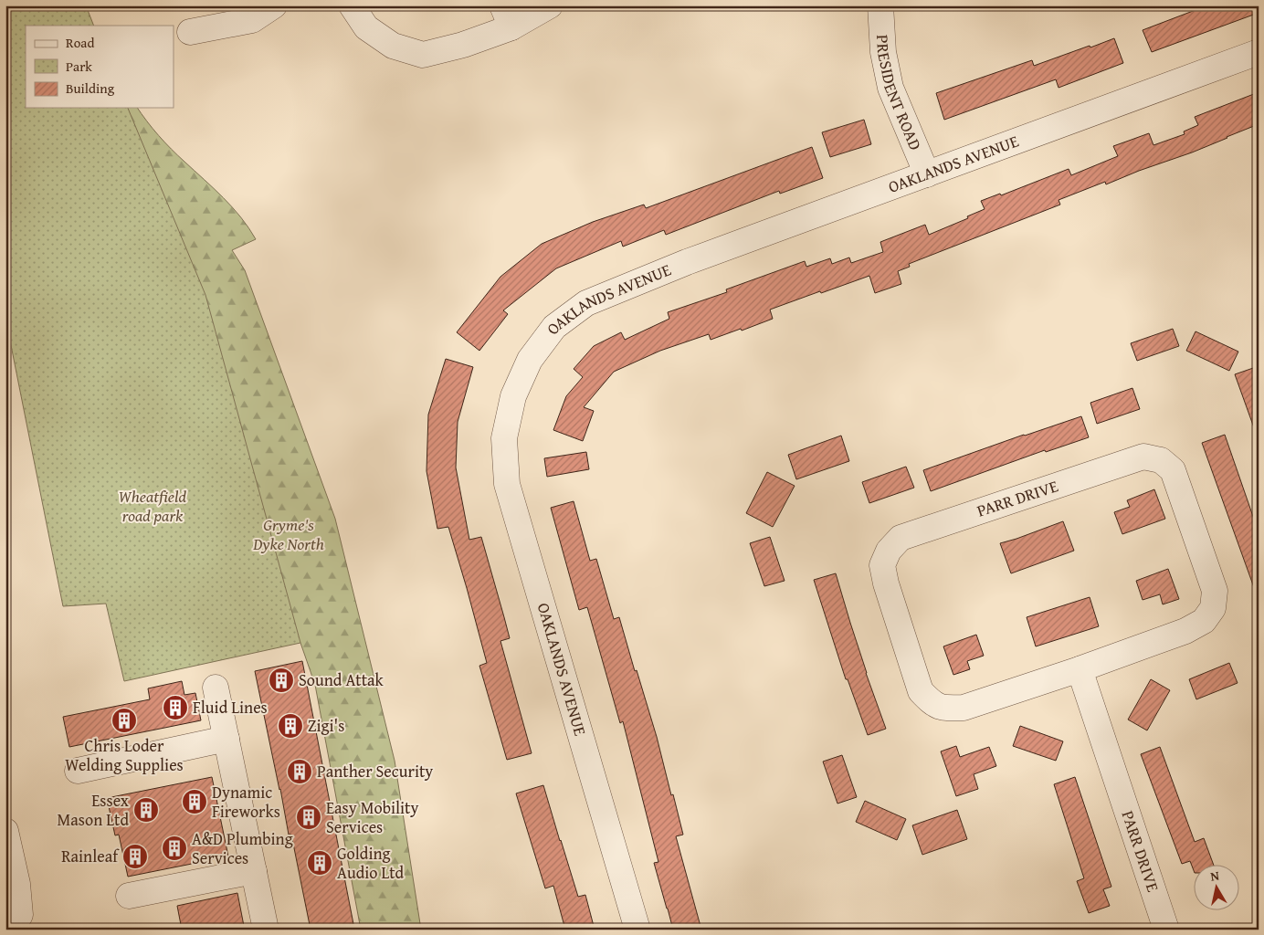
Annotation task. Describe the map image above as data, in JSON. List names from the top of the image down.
{
  "streets": {
    "street": ["PRESIDENT ROAD", "OAKLANDS AVENUE", "PARR DRIVE"]
  },
  "crossings": [
    ["PRESIDENT ROAD", "OAKLANDS AVENUE"]
  ],
  "parks": ["Wheatfield road park", "Gryme's Dyke North"],
  "places": {
    "building": [
      "Sound Attak",
      "Fluid Lines",
      "Chris Loder Welding Supplies",
      "Zigi's",
      "Panther Security",
      "Dynamic Fireworks",
      "Essex Mason Ltd",
      "Easy Mobility Services",
      "A&D Plumbing Services",
      "Rainleaf",
      "Golding Audio Ltd"
    ]
  },
  "legend": ["Road", "Park", "Building"],
  "north": "top"
}
